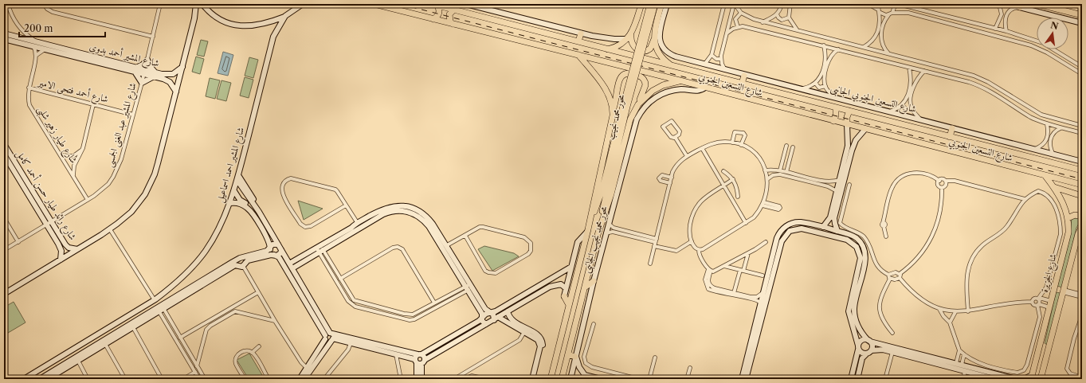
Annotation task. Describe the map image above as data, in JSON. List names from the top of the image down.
{
  "streets": {
    "main road": ["شارع التسعين الجنوبي", "محور محمد نجيب", "شارع الجزيرة"],
    "street": [
      "شارع المشير أحمد بدوى",
      "شارع أحمد فتحى الامير",
      "شارع التسعين الجنوبي الجانبى",
      "شارع المشير عبد الغنى الجمسى",
      "شارع طيار زهير شلبى",
      "شارع المشير احمد اسماعيل",
      "شارع رائد طيار حسن أحمد كامل",
      "محور محمد نجيب الجانبى"
    ]
  },
  "crossings": [
    ["شارع المشير أحمد بدوى", "شارع المشير عبد الغنى الجمسى"],
    ["شارع التسعين الجنوبي", "محور محمد نجيب"],
    ["شارع التسعين الجنوبي", "شارع الجزيرة"],
    ["شارع أحمد فتحى الامير", "شارع المشير عبد الغنى الجمسى"],
    ["شارع أحمد فتحى الامير", "شارع طيار زهير شلبى"],
    ["محور محمد نجيب", "محور محمد نجيب الجانبى"],
    ["شارع المشير عبد الغنى الجمسى", "شارع طيار زهير شلبى"],
    ["شارع المشير عبد الغنى الجمسى", "شارع رائد طيار حسن أحمد كامل"]
  ],
  "scale_bar": "200 m",
  "north": "top"
}
